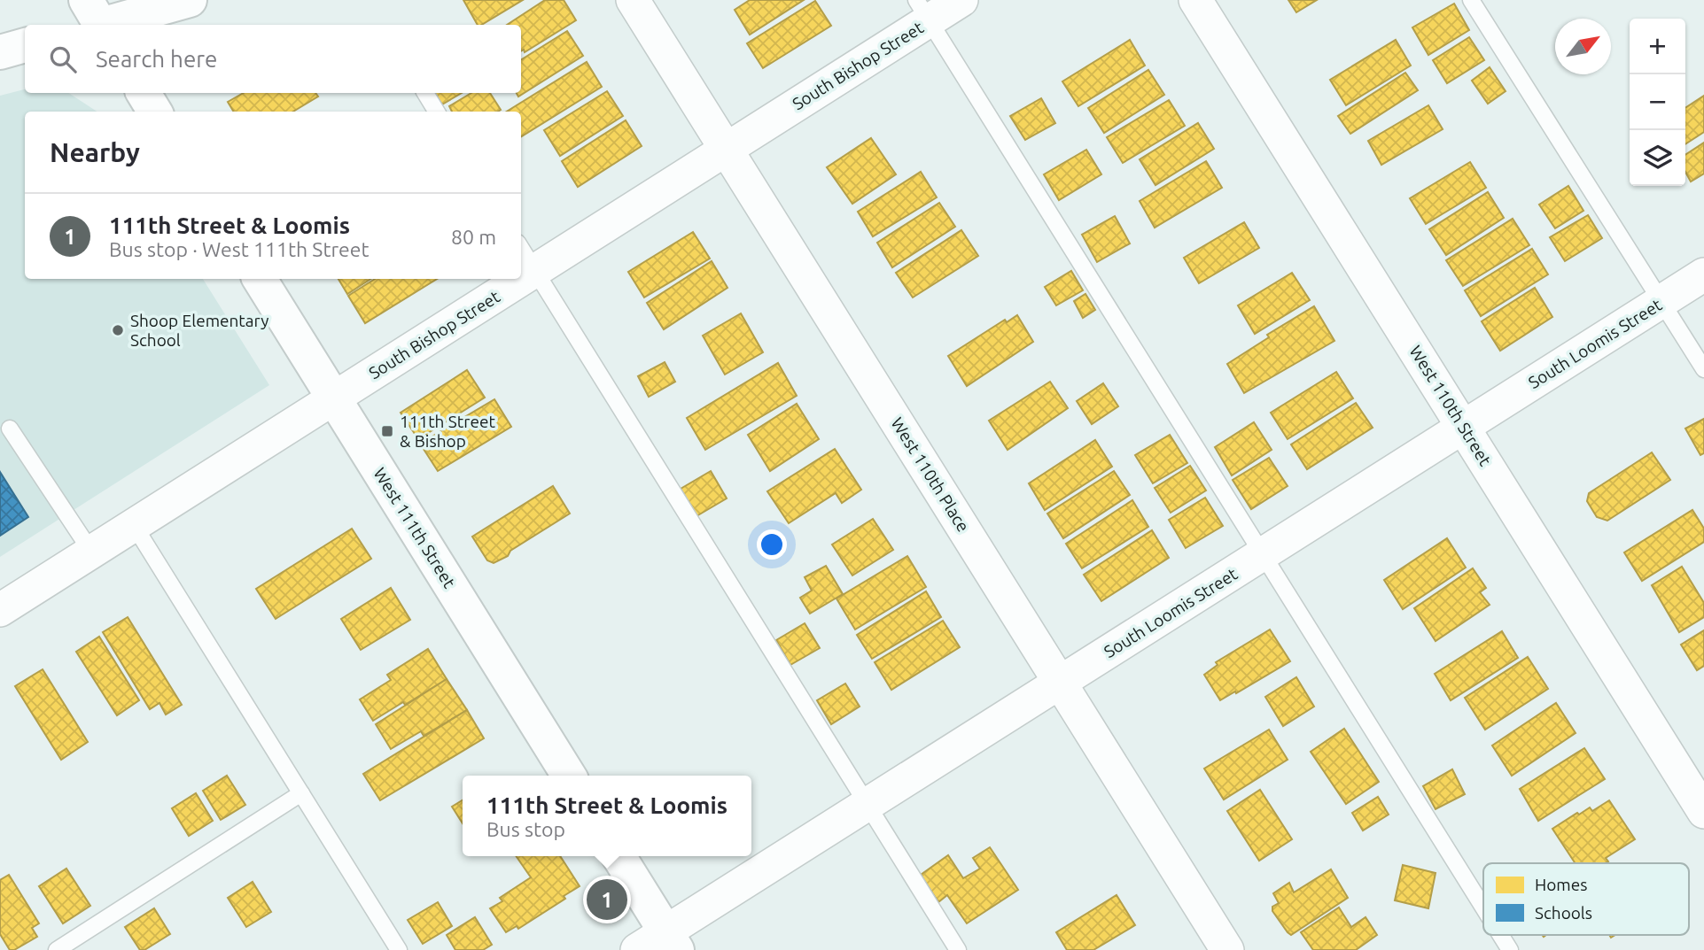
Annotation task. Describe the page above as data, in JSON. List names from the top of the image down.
{
  "streets": {
    "main road": ["West 111th Street"],
    "street": [
      "South Bishop Street",
      "South Loomis Street",
      "West 110th Street",
      "West 110th Place"
    ]
  },
  "crossings": [
    ["South Bishop Street", "West 110th Place"],
    ["South Bishop Street", "West 111th Street"],
    ["South Loomis Street", "West 110th Street"],
    ["South Loomis Street", "West 110th Place"]
  ],
  "places": {
    "other": ["Shoop Elementary School"],
    "transit": ["111th Street & Bishop"]
  },
  "legend": ["Homes", "Schools"],
  "north": "top right",
  "page": {
    "map_buttons": ["+", "−"],
    "search": "Search here",
    "heading": "Nearby",
    "list": [
      {
        "mark": "1",
        "name": "111th Street & Loomis",
        "note": "Bus stop · West 111th Street",
        "value": "80 m"
      }
    ],
    "popup": ["111th Street & Loomis", "Bus stop"],
    "pins": "1"
  }
}
